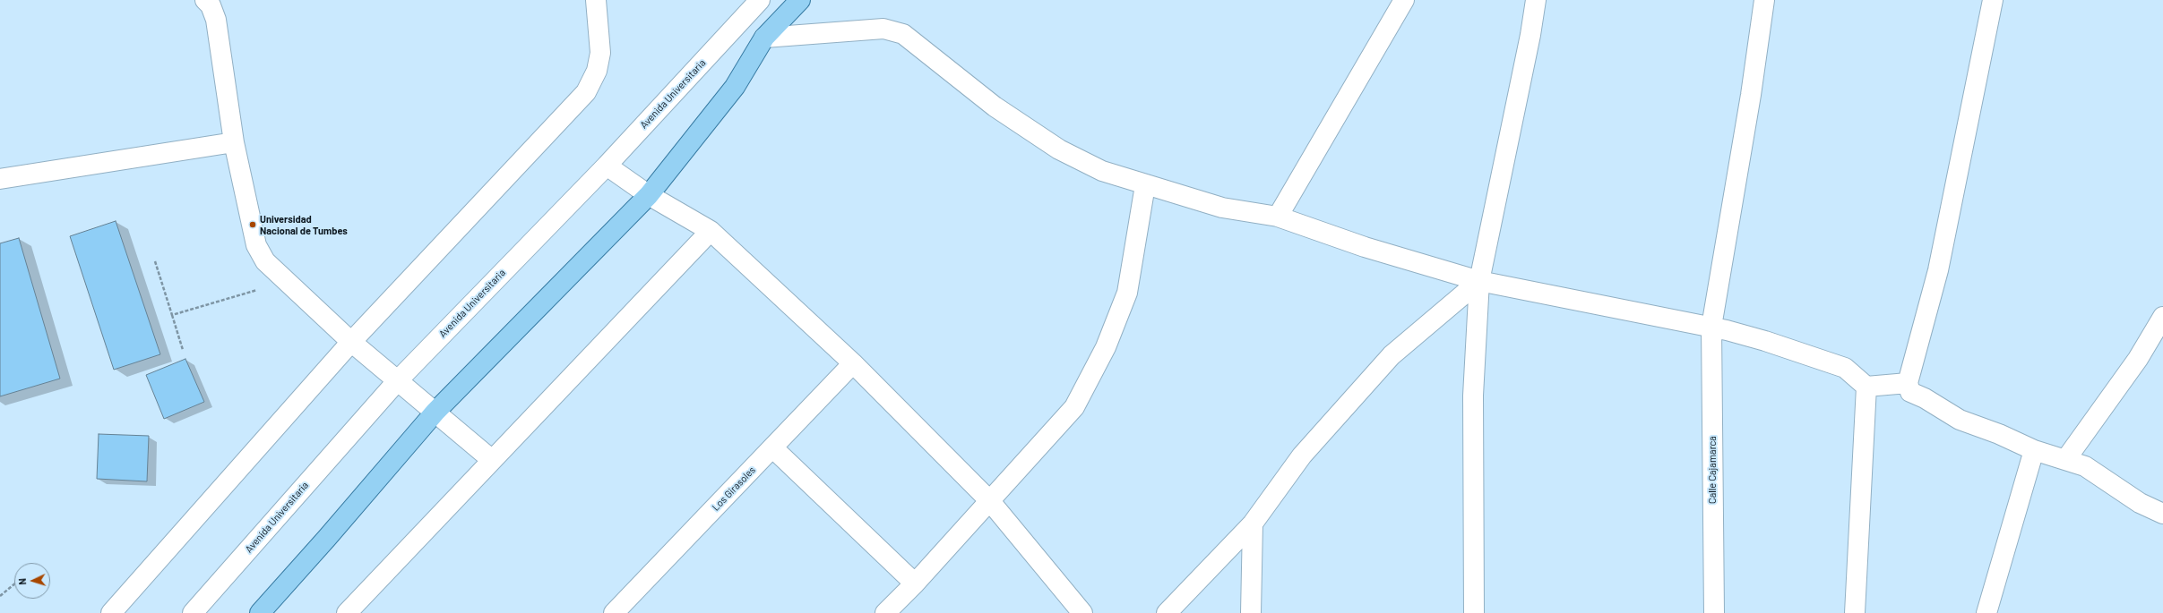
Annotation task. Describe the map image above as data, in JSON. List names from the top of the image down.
{
  "streets": {
    "street": ["Avenida Universitaria", "Calle Cajamarca", "Los Girasoles"]
  },
  "places": ["Universidad Nacional de Tumbes"],
  "north": "left"
}
